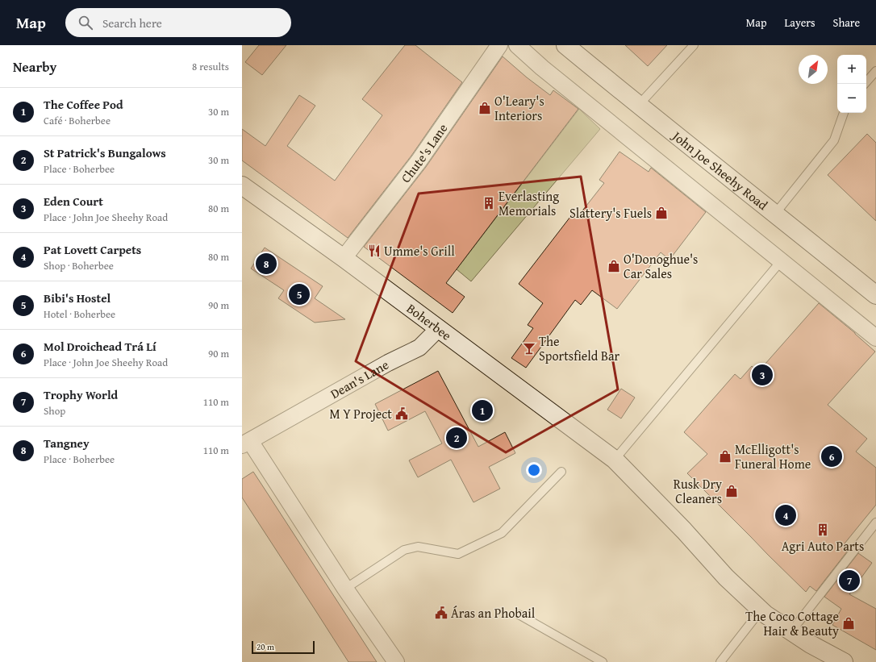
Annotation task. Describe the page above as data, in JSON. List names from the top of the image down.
{
  "streets": {
    "main road": ["John Joe Sheehy Road", "Boherbee"],
    "street": ["Chute's Lane", "Dean's Lane"]
  },
  "crossings": [
    ["Chute's Lane", "Boherbee"],
    ["Boherbee", "Dean's Lane"]
  ],
  "places": {
    "shop": [
      "O'Leary's Interiors",
      "Slattery's Fuels",
      "O'Donoghue's Car Sales",
      "McElligott's Funeral Home",
      "Rusk Dry Cleaners",
      "The Coco Cottage Hair & Beauty"
    ],
    "building": ["Everlasting Memorials", "Agri Auto Parts"],
    "restaurant": ["Umme's Grill"],
    "bar": ["The Sportsfield Bar"],
    "public building": ["M Y Project", "Áras an Phobail"]
  },
  "scale_bar": "20 m",
  "north": "top right",
  "page": {
    "header": "Map",
    "search": "Search here",
    "nav": ["Map", "Layers", "Share"],
    "heading": ["Nearby", "8 results"],
    "map_buttons": ["+", "−"],
    "list": [
      {
        "mark": "1",
        "name": "The Coffee Pod",
        "note": "Café · Boherbee",
        "value": "30 m"
      },
      {
        "mark": "2",
        "name": "St Patrick's Bungalows",
        "note": "Place · Boherbee",
        "value": "30 m"
      },
      {
        "mark": "3",
        "name": "Eden Court",
        "note": "Place · John Joe Sheehy Road",
        "value": "80 m"
      },
      {
        "mark": "4",
        "name": "Pat Lovett Carpets",
        "note": "Shop · Boherbee",
        "value": "80 m"
      },
      {
        "mark": "5",
        "name": "Bibi's Hostel",
        "note": "Hotel · Boherbee",
        "value": "90 m"
      },
      {
        "mark": "6",
        "name": "Mol Droichead Trá Lí",
        "note": "Place · John Joe Sheehy Road",
        "value": "90 m"
      },
      {
        "mark": "7",
        "name": "Trophy World",
        "note": "Shop",
        "value": "110 m"
      },
      {
        "mark": "8",
        "name": "Tangney",
        "note": "Place · Boherbee",
        "value": "110 m"
      }
    ],
    "pins": [
      "8",
      "5",
      "3",
      "1",
      "2",
      "6",
      "4",
      "7"
    ],
    "scale": "20 m"
  }
}
